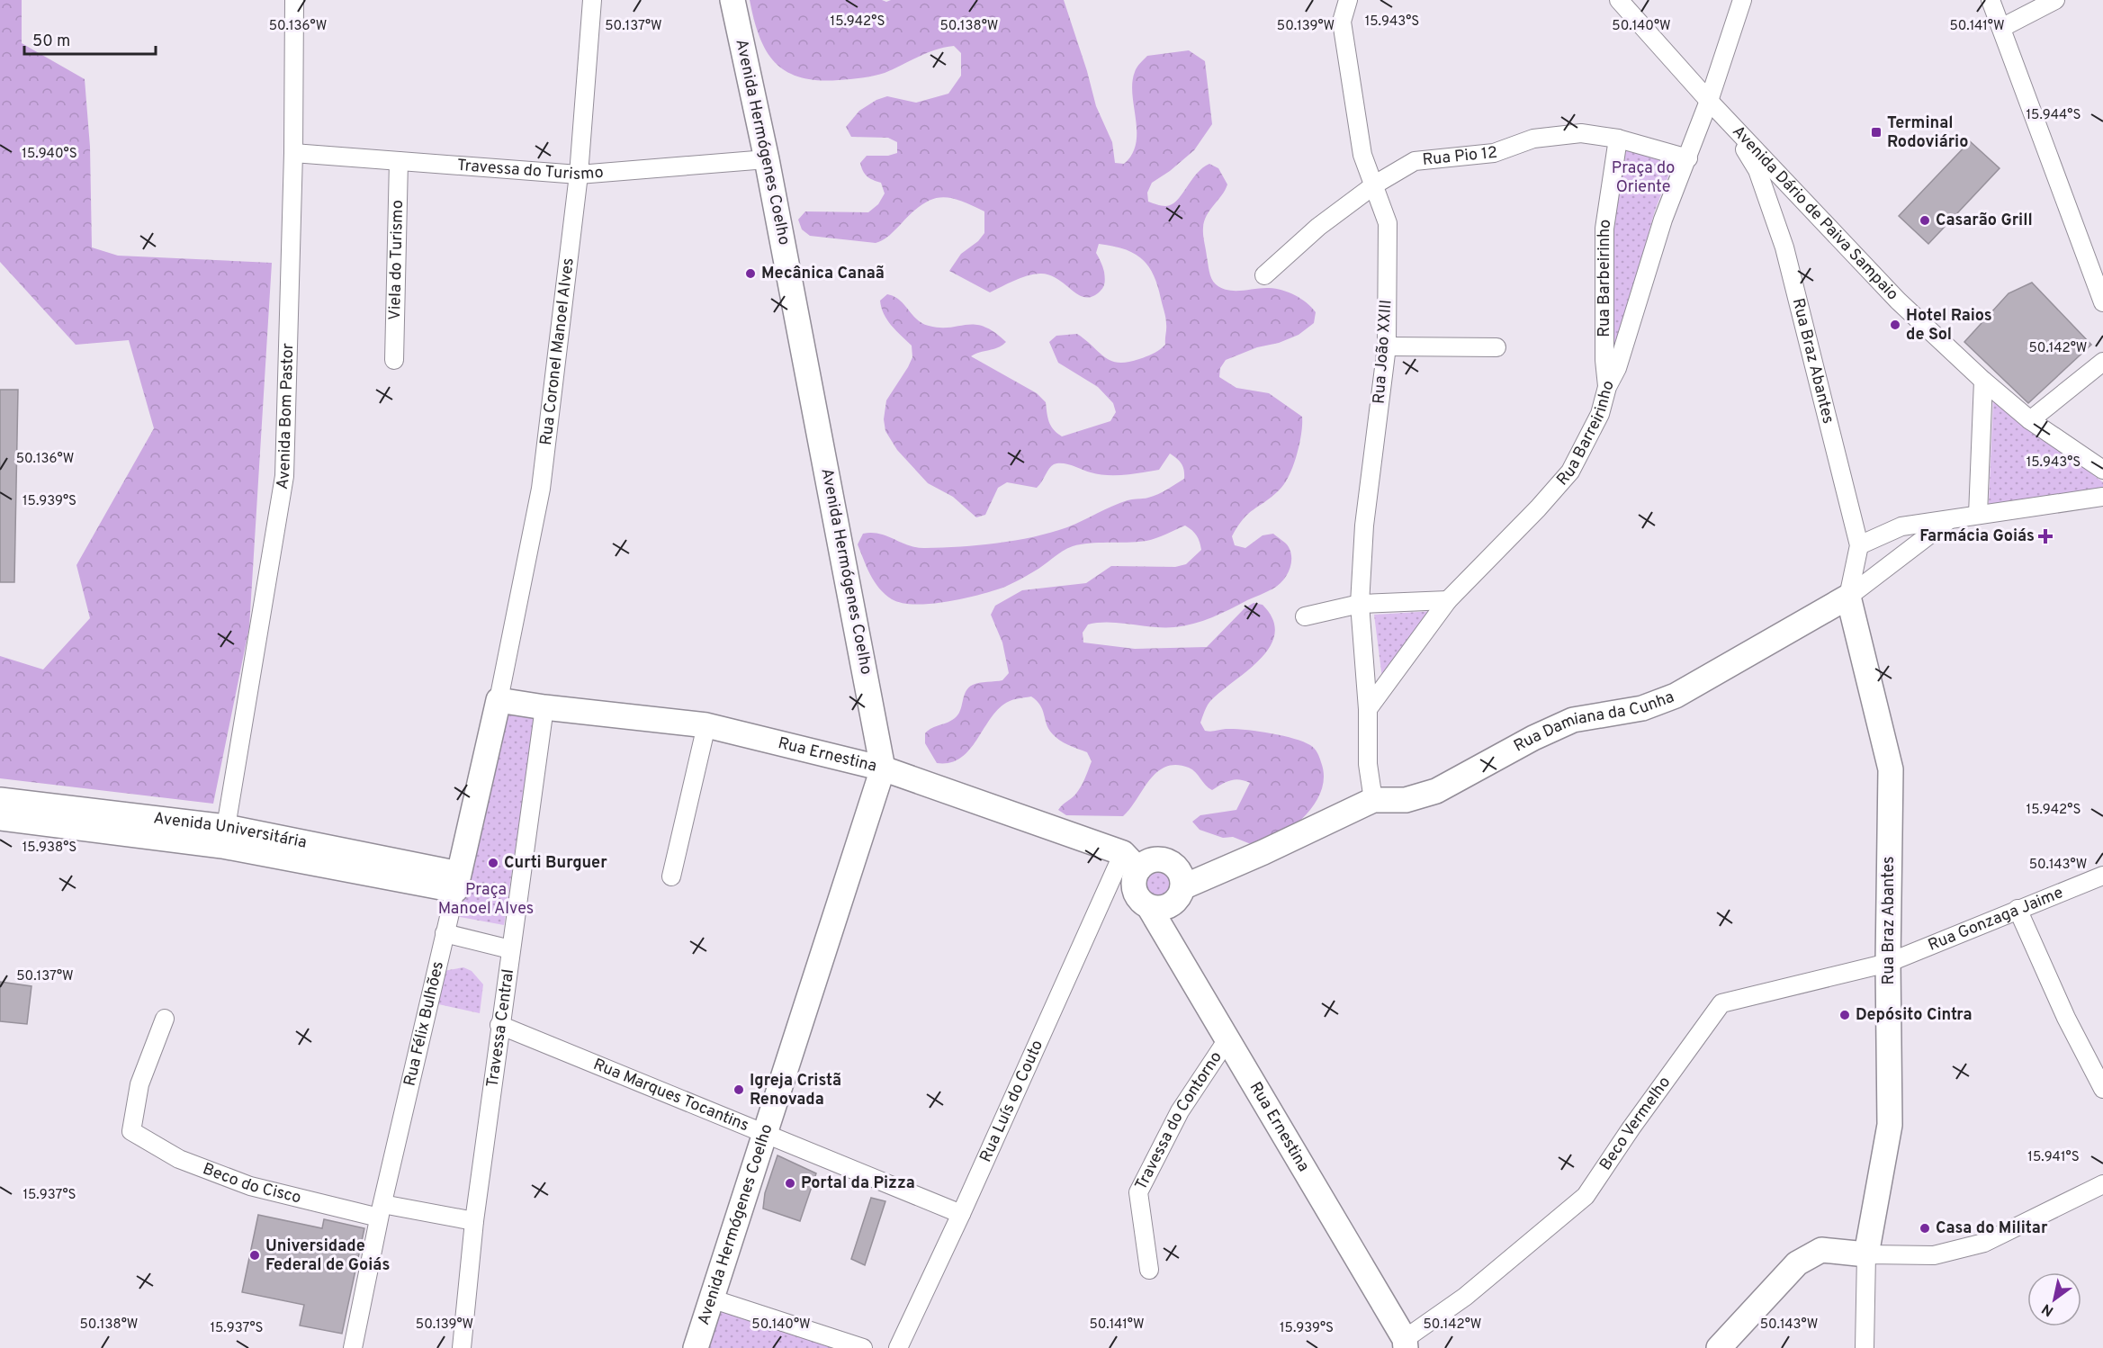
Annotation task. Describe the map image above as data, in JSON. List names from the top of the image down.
{
  "streets": {
    "street": [
      "Avenida Hermógenes Coelho",
      "Rua Pio 12",
      "Travessa do Turismo",
      "Avenida Dário de Paiva Sampaio",
      "Viela do Turismo",
      "Rua Barbeirinho",
      "Rua Coronel Manoel Alves",
      "Rua João XXIII",
      "Rua Braz Abantes",
      "Avenida Bom Pastor",
      "Rua Barreirinho",
      "Rua Damiana da Cunha",
      "Rua Ernestina",
      "Avenida Universitária",
      "Rua Gonzaga Jaime",
      "Rua Félix Bulhões",
      "Travessa Central",
      "Rua Marques Tocantins",
      "Rua Luís do Couto",
      "Travessa do Contorno",
      "Beco Vermelho",
      "Beco do Cisco"
    ]
  },
  "crossings": [
    ["Avenida Hermógenes Coelho", "Travessa do Turismo"],
    ["Avenida Hermógenes Coelho", "Rua Ernestina"],
    ["Avenida Hermógenes Coelho", "Rua Marques Tocantins"],
    ["Rua Pio 12", "Rua Barbeirinho"],
    ["Rua Pio 12", "Rua João XXIII"],
    ["Rua Pio 12", "Rua Barreirinho"],
    ["Travessa do Turismo", "Viela do Turismo"],
    ["Travessa do Turismo", "Rua Coronel Manoel Alves"],
    ["Travessa do Turismo", "Avenida Bom Pastor"],
    ["Avenida Dário de Paiva Sampaio", "Rua Braz Abantes"],
    ["Avenida Dário de Paiva Sampaio", "Rua Barreirinho"],
    ["Rua Barbeirinho", "Rua Barreirinho"],
    ["Rua Coronel Manoel Alves", "Rua Ernestina"],
    ["Rua Coronel Manoel Alves", "Rua Félix Bulhões"],
    ["Rua João XXIII", "Rua Barreirinho"],
    ["Rua João XXIII", "Rua Damiana da Cunha"],
    ["Rua Braz Abantes", "Rua Damiana da Cunha"],
    ["Rua Braz Abantes", "Rua Gonzaga Jaime"],
    ["Rua Braz Abantes", "Beco Vermelho"],
    ["Avenida Bom Pastor", "Avenida Universitária"],
    ["Rua Damiana da Cunha", "Rua Ernestina"],
    ["Rua Damiana da Cunha", "Rua Luís do Couto"],
    ["Rua Ernestina", "Rua Félix Bulhões"],
    ["Rua Ernestina", "Travessa Central"],
    ["Rua Ernestina", "Rua Luís do Couto"],
    ["Rua Ernestina", "Travessa do Contorno"],
    ["Rua Ernestina", "Beco Vermelho"],
    ["Avenida Universitária", "Rua Félix Bulhões"],
    ["Rua Gonzaga Jaime", "Beco Vermelho"],
    ["Rua Félix Bulhões", "Beco do Cisco"],
    ["Travessa Central", "Rua Marques Tocantins"],
    ["Travessa Central", "Beco do Cisco"],
    ["Rua Marques Tocantins", "Rua Luís do Couto"]
  ],
  "parks": ["Praça do Oriente", "Praça Manoel Alves"],
  "places": {
    "transit": ["Terminal Rodoviário"],
    "other": [
      "Casarão Grill",
      "Mecânica Canaã",
      "Hotel Raios de Sol",
      "Curti Burguer",
      "Depósito Cintra",
      "Igreja Cristã Renovada",
      "Portal da Pizza",
      "Casa do Militar",
      "Universidade Federal de Goiás"
    ],
    "health": ["Farmácia Goiás"]
  },
  "scale_bar": "50 m",
  "north": "bottom left",
  "coordinates": [
    "15.942°S",
    "15.943°S",
    "50.137°W",
    "50.136°W",
    "50.138°W",
    "50.139°W",
    "50.140°W",
    "50.141°W",
    "15.944°S",
    "15.940°S",
    "50.142°W",
    "15.939°S",
    "15.938°S",
    "50.143°W",
    "15.941°S",
    "15.937°S"
  ]
}
